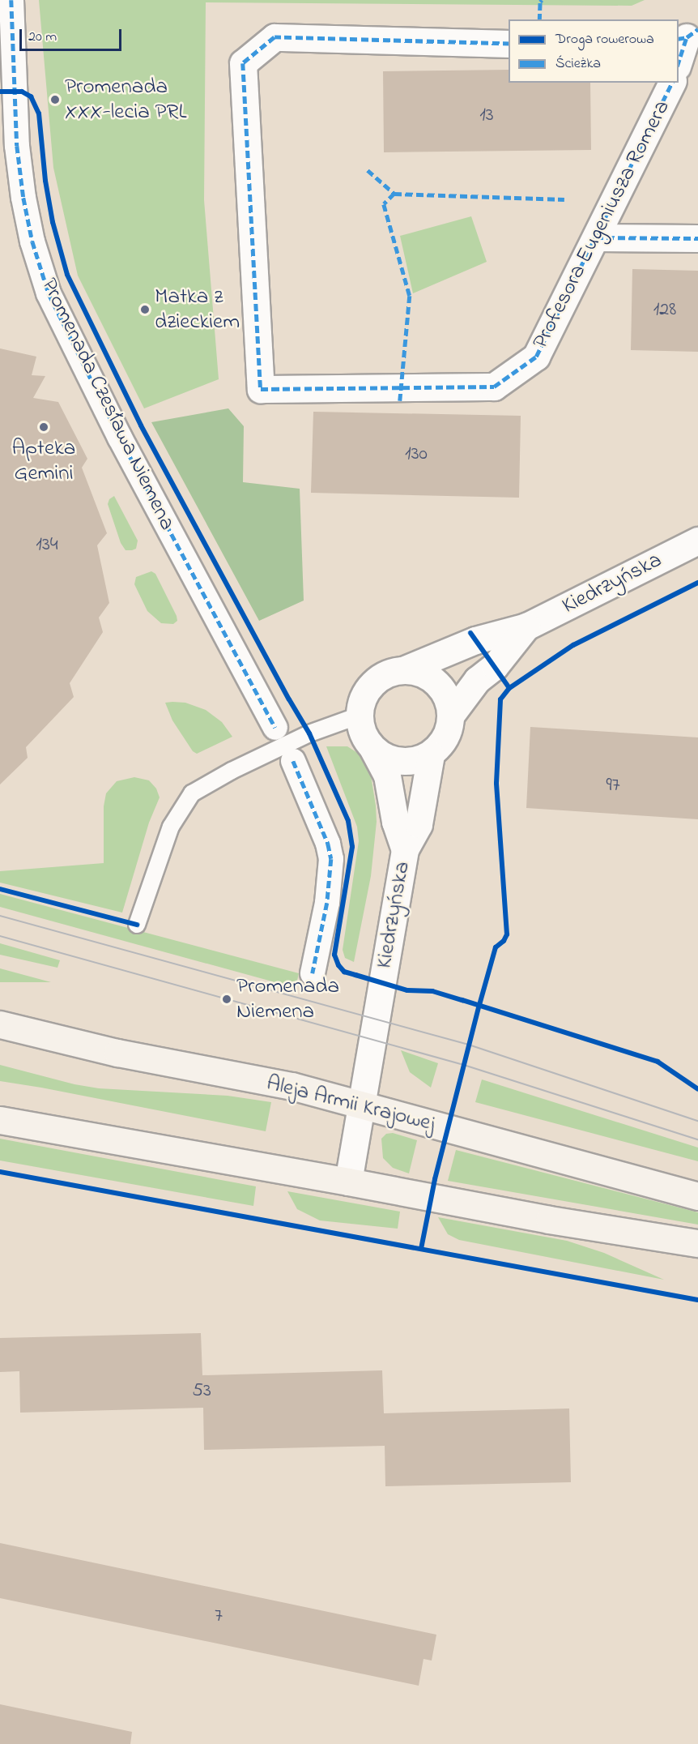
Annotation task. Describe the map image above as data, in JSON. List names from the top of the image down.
{
  "streets": {
    "main road": ["Aleja Armii Krajowej"],
    "street": ["Profesora Eugeniusza Romera", "Promenada Czesława Niemena", "Kiedrzyńska"]
  },
  "crossings": [
    ["Kiedrzyńska", "Aleja Armii Krajowej"]
  ],
  "places": [
    "Promenada XXX-lecia PRL",
    "Matka z dzieckiem",
    "Apteka Gemini",
    "Promenada Niemena"
  ],
  "house_numbers": [
    "13",
    "128",
    "130",
    "134",
    "97",
    "53",
    "7"
  ],
  "legend": ["Droga rowerowa", "Ścieżka"],
  "scale_bar": "20 m"
}
